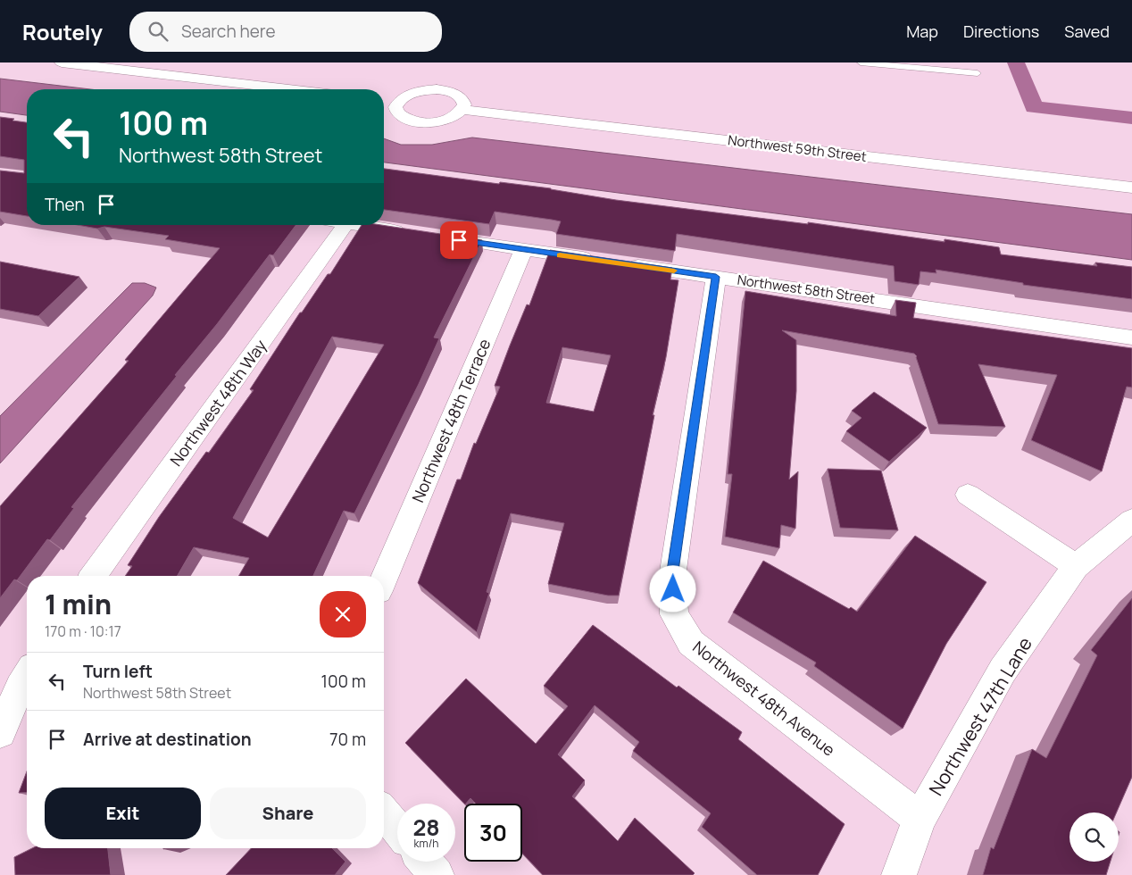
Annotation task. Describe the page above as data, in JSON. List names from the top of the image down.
{
  "streets": {
    "street": [
      "Northwest 59th Street",
      "Northwest 58th Street",
      "Northwest 48th Way",
      "Northwest 48th Terrace",
      "Northwest 48th Avenue",
      "Northwest 47th Lane"
    ]
  },
  "crossings": [
    ["Northwest 58th Street", "Northwest 48th Terrace"],
    ["Northwest 58th Street", "Northwest 48th Avenue"],
    ["Northwest 48th Avenue", "Northwest 47th Lane"]
  ],
  "page": {
    "header": "Routely",
    "search": "Search here",
    "nav": ["Map", "Directions", "Saved"],
    "turn": ["100 m", "Northwest 58th Street"],
    "then": "Then",
    "heading": ["1 min", "170 m · 10:17"],
    "list": [
      {
        "name": "Turn left",
        "note": "Northwest 58th Street",
        "value": "100 m"
      },
      {
        "name": "Arrive at destination",
        "value": "70 m"
      }
    ],
    "buttons": ["Exit", "Share"],
    "speed": "28 km/h",
    "limit": "30"
  }
}
